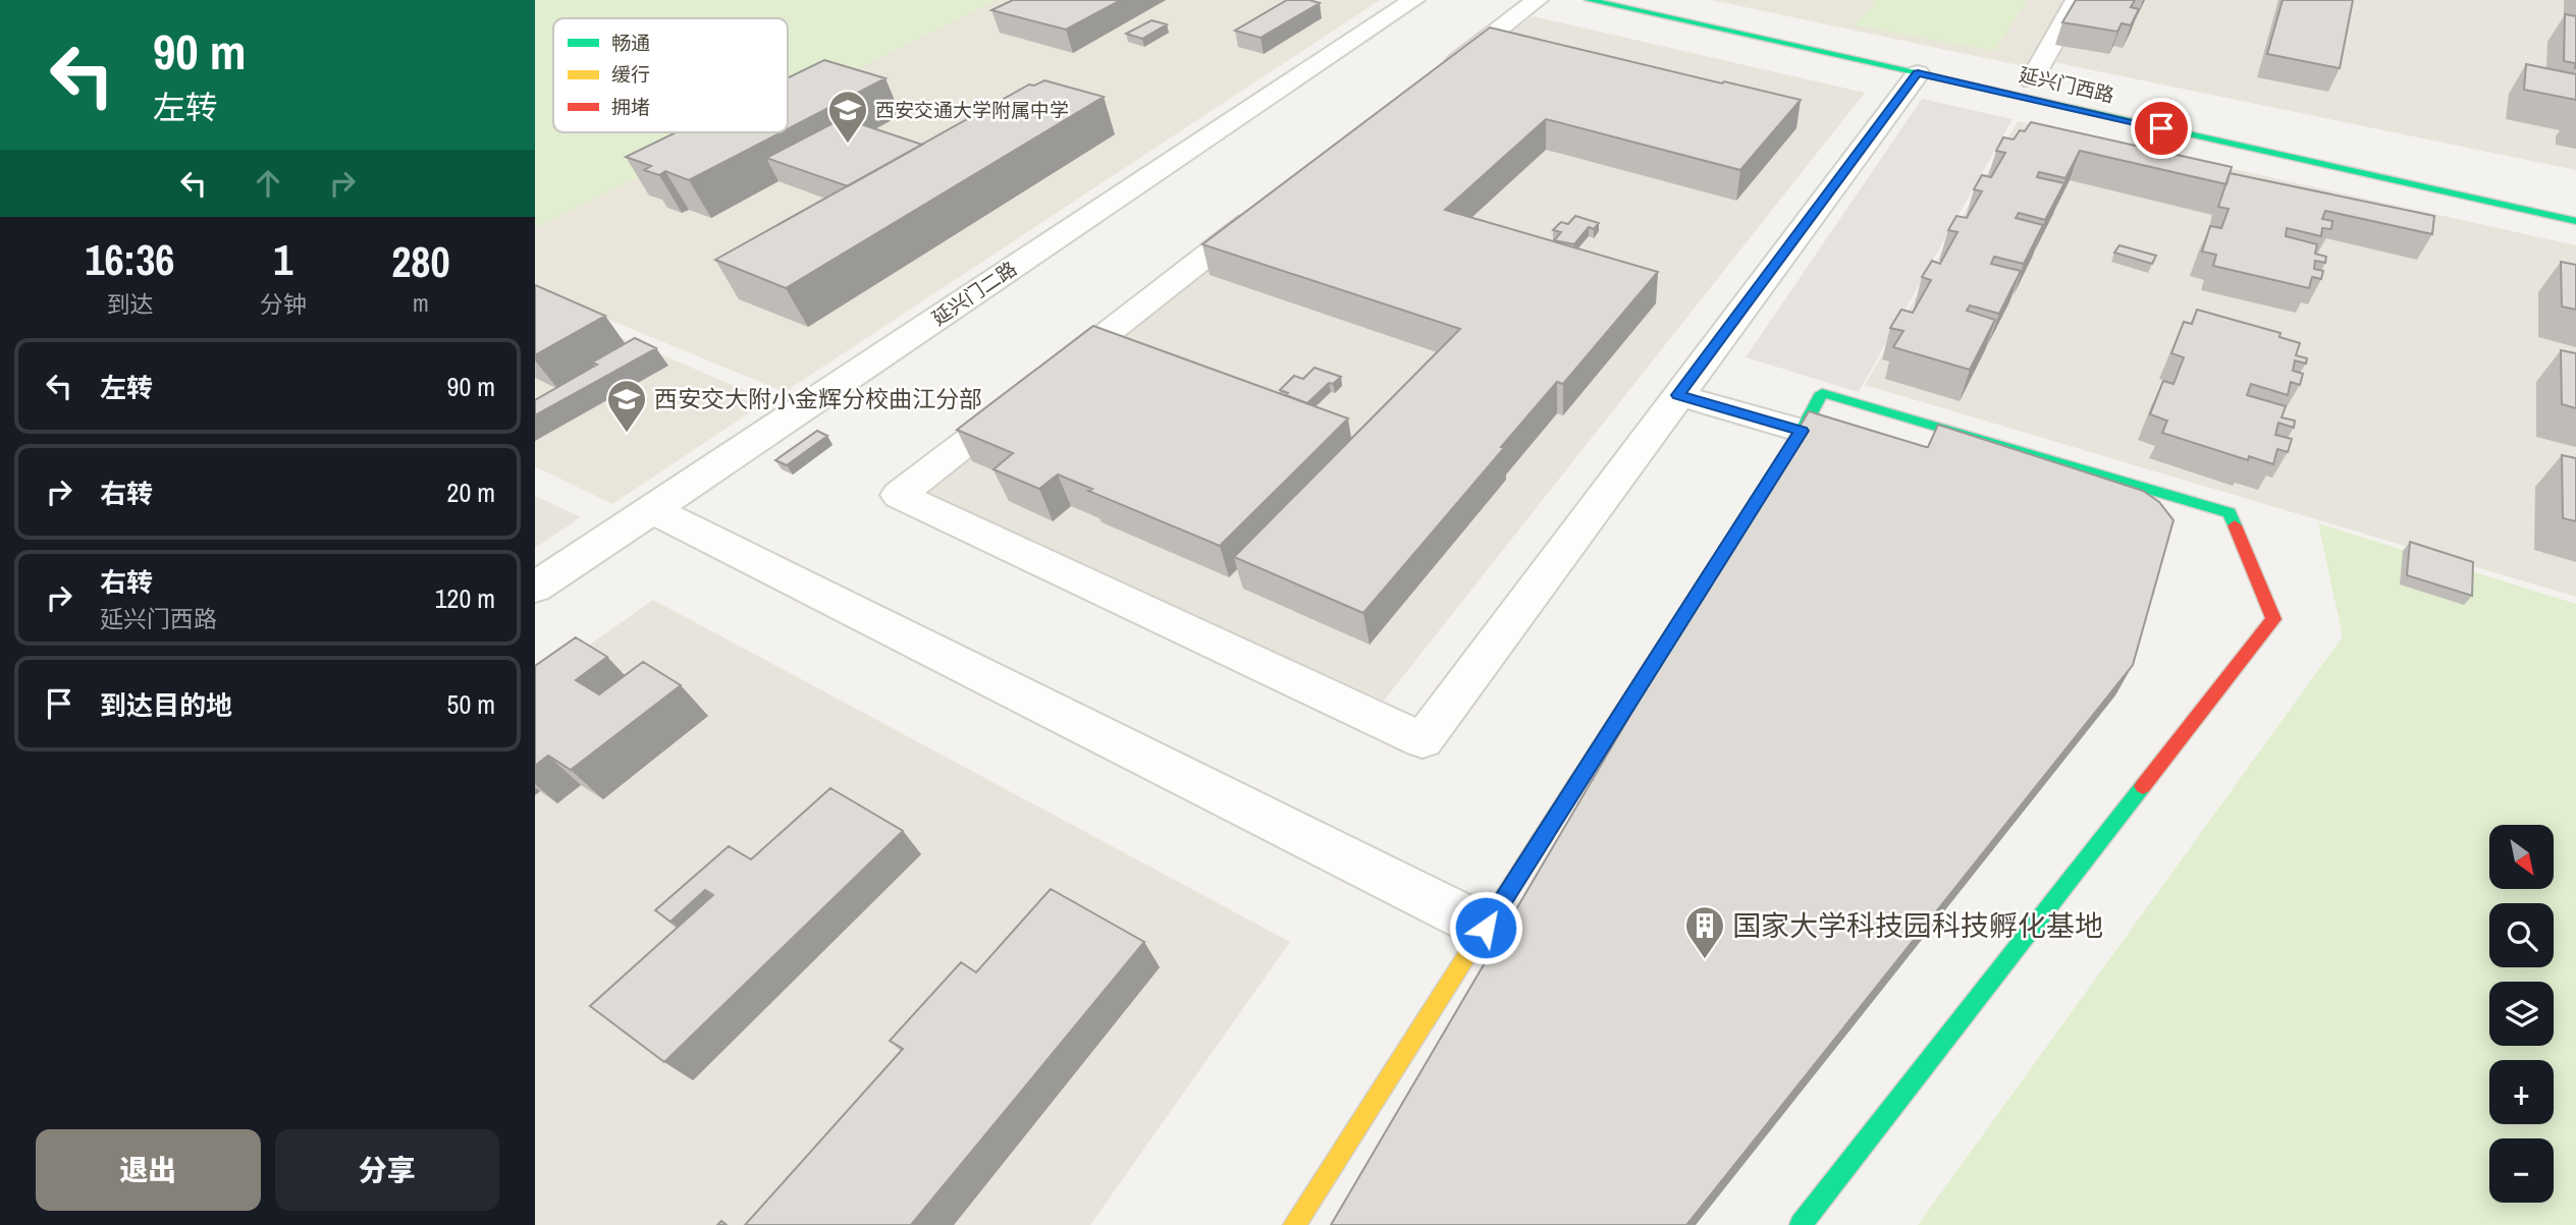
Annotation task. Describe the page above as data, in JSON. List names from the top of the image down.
{
  "streets": {
    "street": ["延兴门西路", "延兴门二路"]
  },
  "places": {
    "school or university": ["西安交通大学附属中学", "西安交大附小金辉分校曲江分部"],
    "building": ["国家大学科技园科技孵化基地"]
  },
  "legend": ["畅通", "缓行", "拥堵"],
  "north": "bottom right",
  "page": {
    "turn": ["90 m", "左转"],
    "eta": [
      "16:36",
      "到达",
      "1",
      "分钟",
      "280",
      "m"
    ],
    "list": [
      {
        "name": "左转",
        "value": "90 m"
      },
      {
        "name": "右转",
        "value": "20 m"
      },
      {
        "name": "右转",
        "note": "延兴门西路",
        "value": "120 m"
      },
      {
        "name": "到达目的地",
        "value": "50 m"
      }
    ],
    "map_buttons": ["+", "−"],
    "buttons": ["退出", "分享"]
  }
}
